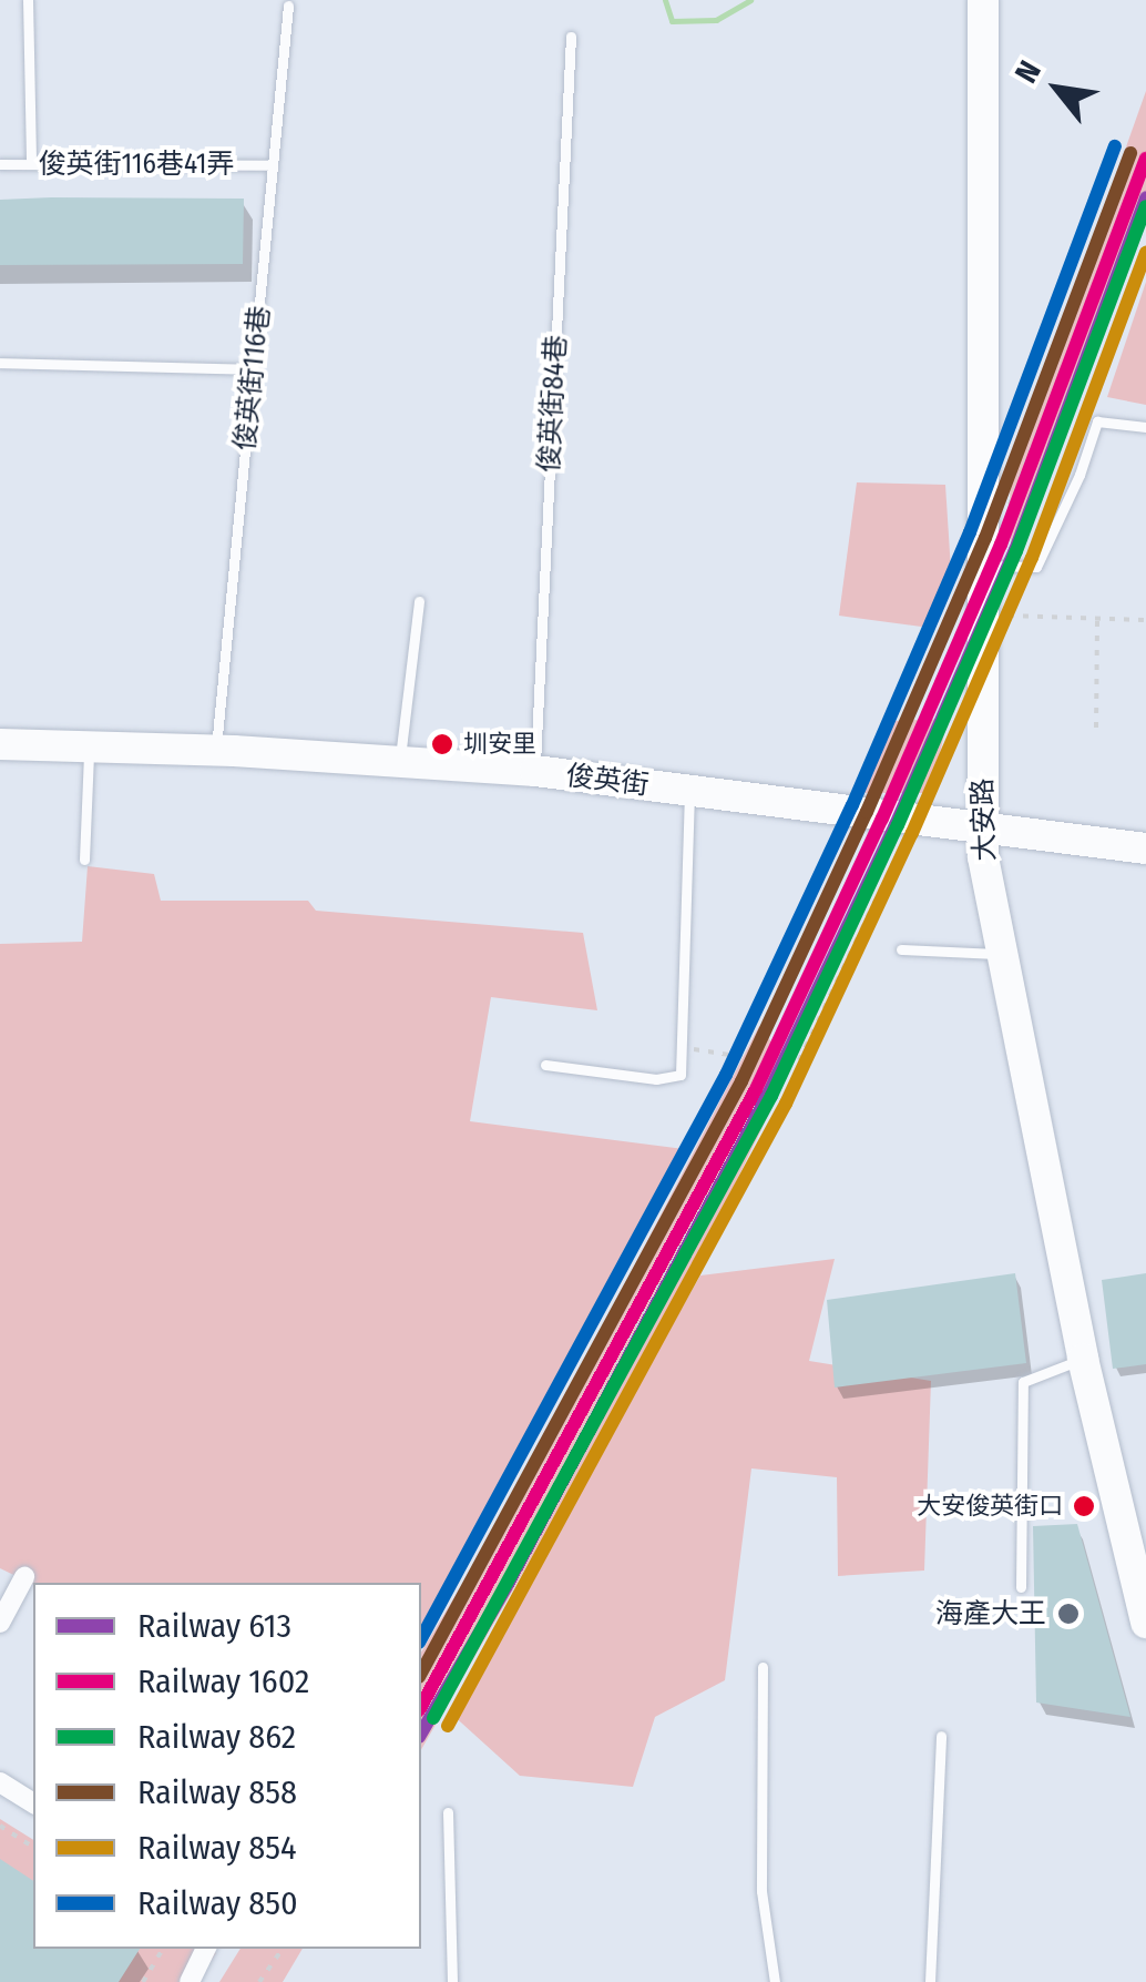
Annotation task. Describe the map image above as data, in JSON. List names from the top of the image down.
{
  "streets": {
    "street": ["俊英街", "大安路"],
    "lane": ["俊英街116巷41弄", "俊英街116巷", "俊英街84巷"]
  },
  "crossings": [
    ["俊英街116巷41弄", "俊英街116巷"],
    ["俊英街116巷", "俊英街"],
    ["俊英街84巷", "俊英街"],
    ["俊英街", "大安路"]
  ],
  "places": ["圳安里", "大安俊英街口", "海產大王"],
  "lines": [
    "rail line 850",
    "rail line 858",
    "rail line 1602",
    "rail line 613",
    "rail line 862",
    "rail line 854"
  ],
  "legend": [
    "Railway 613",
    "Railway 1602",
    "Railway 862",
    "Railway 858",
    "Railway 854",
    "Railway 850"
  ],
  "north": "top left"
}
